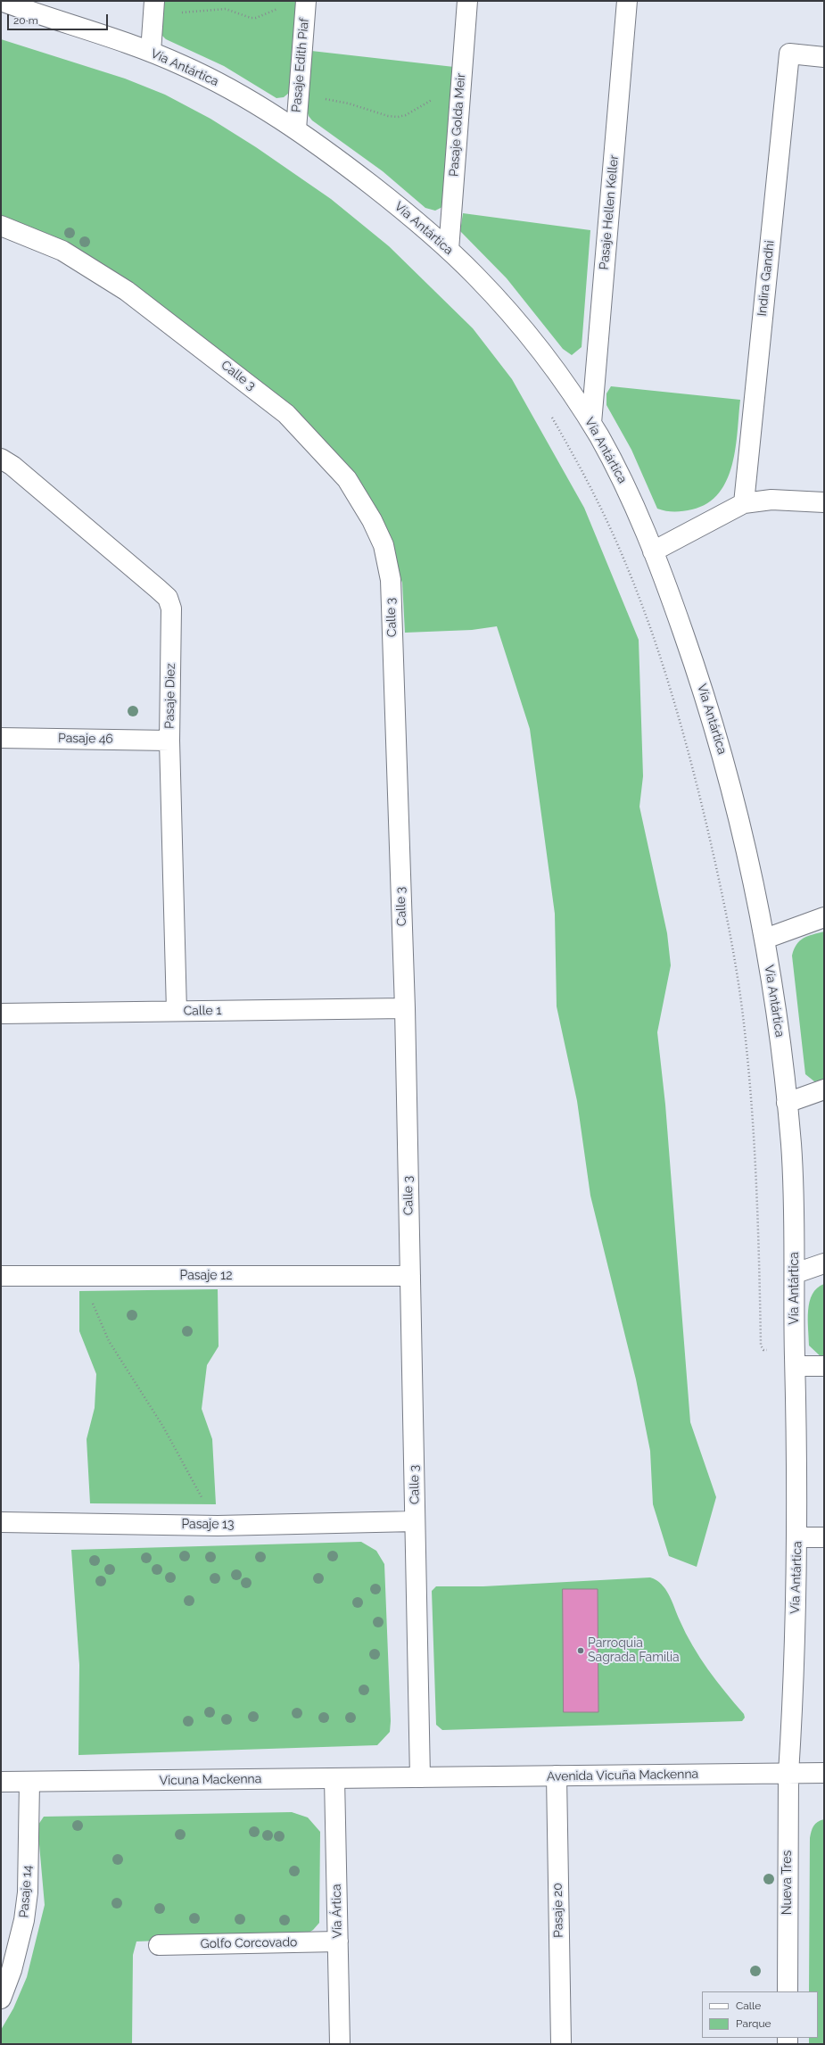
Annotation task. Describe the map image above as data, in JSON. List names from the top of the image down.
{
  "streets": {
    "street": [
      "Pasaje Edith Piaf",
      "Vía Antártica",
      "Pasaje Golda Meir",
      "Pasaje Hellen Keller",
      "Indira Gandhi",
      "Calle 3",
      "Pasaje Diez",
      "Pasaje 46",
      "Calle 1",
      "Pasaje 12",
      "Pasaje 13",
      "Avenida Vicuña Mackenna",
      "Vicuna Mackenna",
      "Nueva Tres",
      "Pasaje 14",
      "Pasaje 20",
      "Vía Ártica",
      "Golfo Corcovado"
    ]
  },
  "crossings": [
    ["Pasaje Edith Piaf", "Vía Antártica"],
    ["Vía Antártica", "Pasaje Golda Meir"],
    ["Vía Antártica", "Pasaje Hellen Keller"],
    ["Vía Antártica", "Avenida Vicuña Mackenna"],
    ["Vía Antártica", "Nueva Tres"],
    ["Calle 3", "Calle 1"],
    ["Calle 3", "Pasaje 12"],
    ["Calle 3", "Pasaje 13"],
    ["Calle 3", "Avenida Vicuña Mackenna"],
    ["Calle 3", "Vicuna Mackenna"],
    ["Pasaje Diez", "Pasaje 46"],
    ["Pasaje Diez", "Calle 1"],
    ["Avenida Vicuña Mackenna", "Vicuna Mackenna"],
    ["Avenida Vicuña Mackenna", "Nueva Tres"],
    ["Avenida Vicuña Mackenna", "Pasaje 20"],
    ["Vicuna Mackenna", "Pasaje 14"],
    ["Vicuna Mackenna", "Vía Ártica"],
    ["Vía Ártica", "Golfo Corcovado"]
  ],
  "places": ["Parroquia Sagrada Familia"],
  "legend": ["Calle", "Parque"],
  "scale_bar": "20 m"
}
